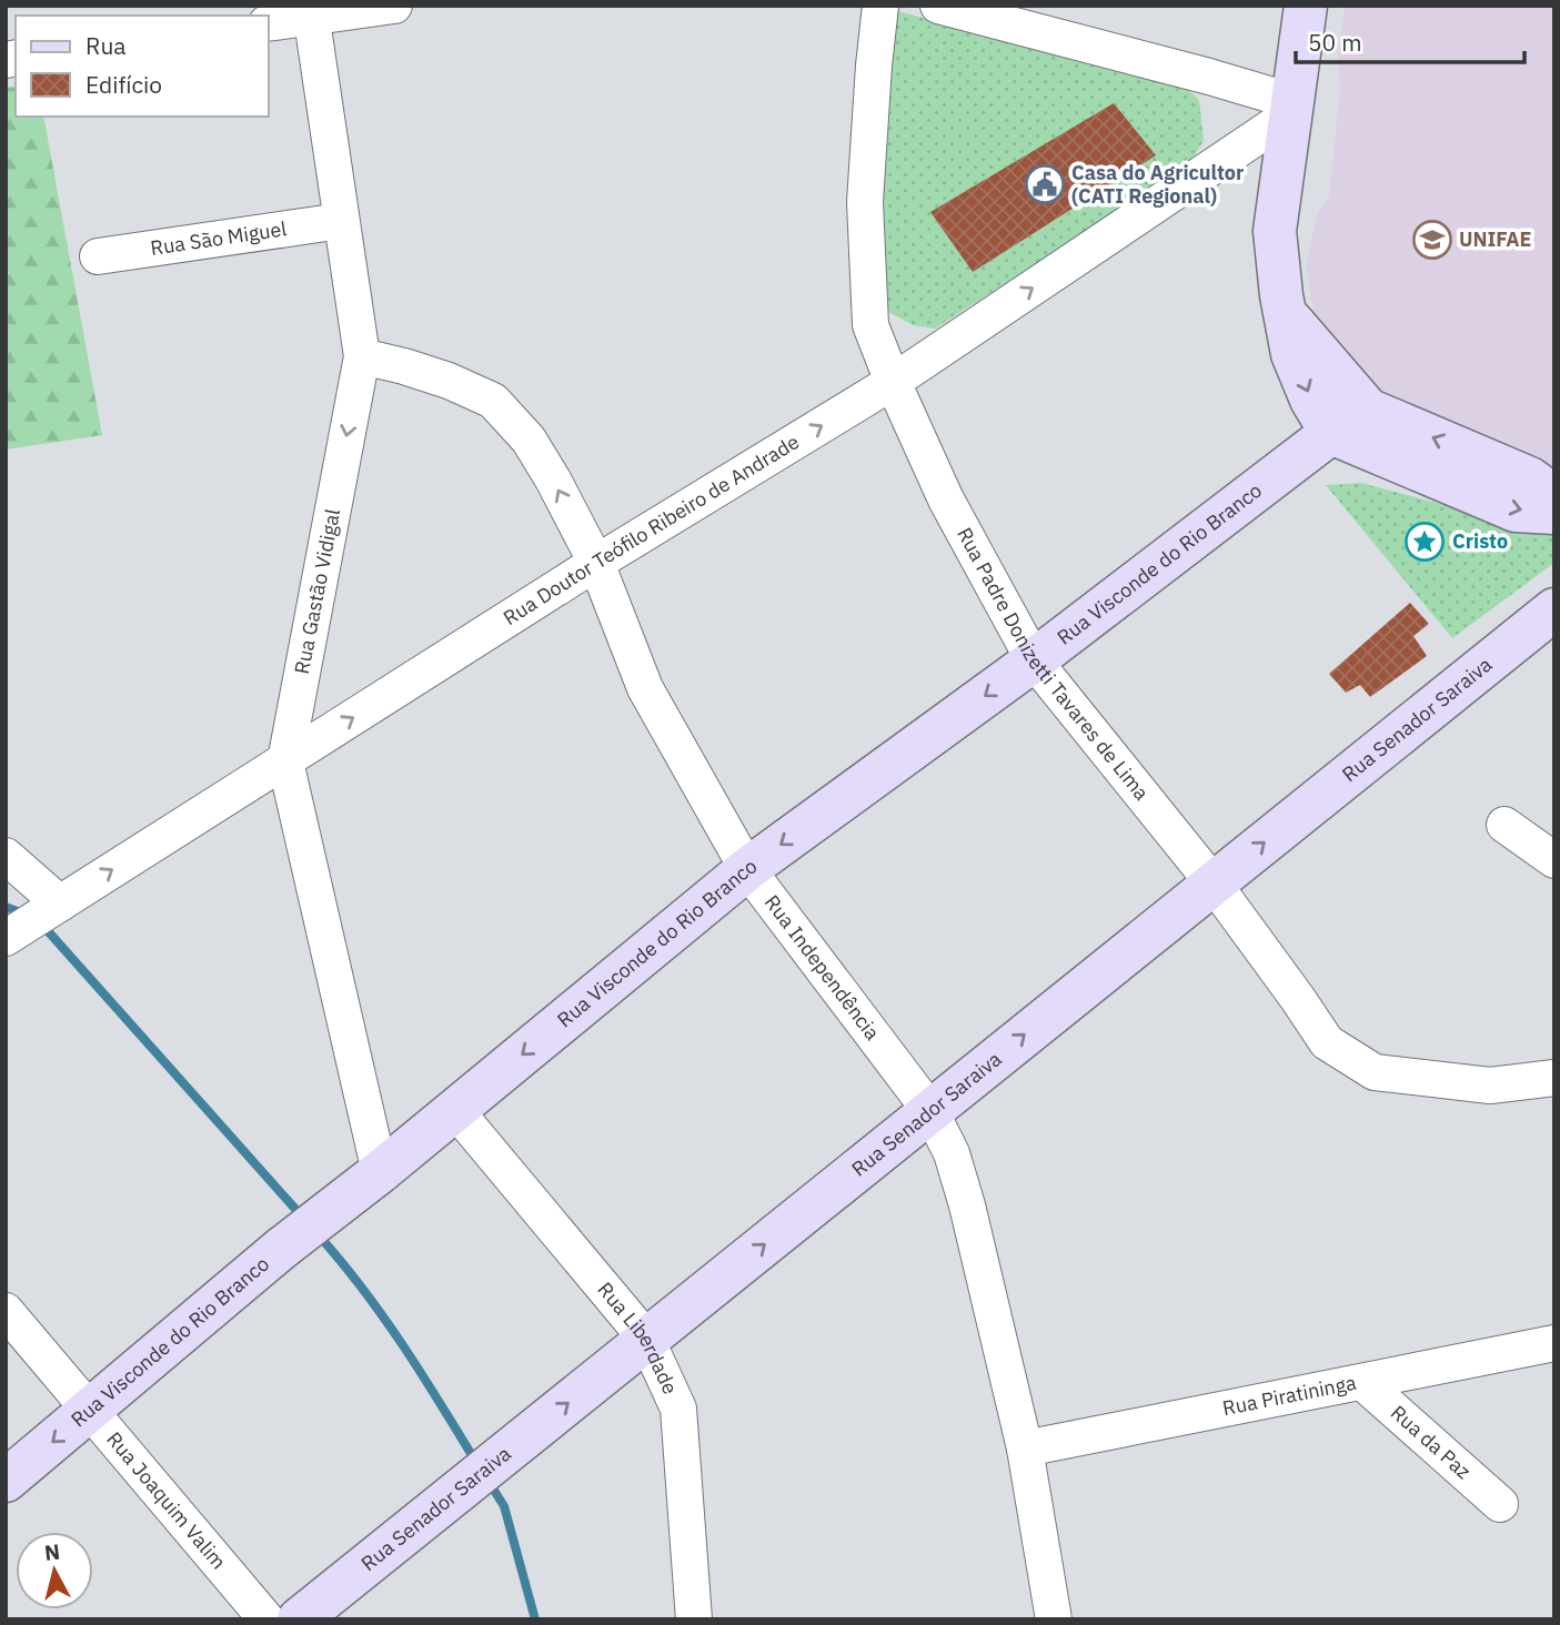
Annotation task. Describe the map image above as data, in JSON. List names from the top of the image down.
{
  "streets": {
    "main road": ["Rua Visconde do Rio Branco", "Rua Senador Saraiva"],
    "street": [
      "Rua São Miguel",
      "Rua Doutor Teófilo Ribeiro de Andrade",
      "Rua Gastão Vidigal",
      "Rua Padre Donizetti Tavares de Lima",
      "Rua Independência",
      "Rua Liberdade",
      "Rua Piratininga",
      "Rua da Paz",
      "Rua Joaquim Valim"
    ]
  },
  "crossings": [
    ["Rua São Miguel", "Rua Gastão Vidigal"],
    ["Rua Doutor Teófilo Ribeiro de Andrade", "Rua Gastão Vidigal"],
    ["Rua Doutor Teófilo Ribeiro de Andrade", "Rua Padre Donizetti Tavares de Lima"],
    ["Rua Doutor Teófilo Ribeiro de Andrade", "Rua Independência"],
    ["Rua Visconde do Rio Branco", "Rua Gastão Vidigal"],
    ["Rua Visconde do Rio Branco", "Rua Padre Donizetti Tavares de Lima"],
    ["Rua Visconde do Rio Branco", "Rua Independência"],
    ["Rua Visconde do Rio Branco", "Rua Liberdade"],
    ["Rua Visconde do Rio Branco", "Rua Joaquim Valim"],
    ["Rua Gastão Vidigal", "Rua Independência"],
    ["Rua Padre Donizetti Tavares de Lima", "Rua Senador Saraiva"],
    ["Rua Senador Saraiva", "Rua Independência"],
    ["Rua Senador Saraiva", "Rua Liberdade"],
    ["Rua Independência", "Rua Piratininga"],
    ["Rua Piratininga", "Rua da Paz"]
  ],
  "one_way": ["Rua Doutor Teófilo Ribeiro de Andrade", "Rua Visconde do Rio Branco", "Rua Senador Saraiva"],
  "places": {
    "public building": ["Casa do Agricultor (CATI Regional)"],
    "school or university": ["UNIFAE"],
    "place": ["Cristo"]
  },
  "legend": ["Rua", "Edifício"],
  "scale_bar": "50 m",
  "north": "top"
}
